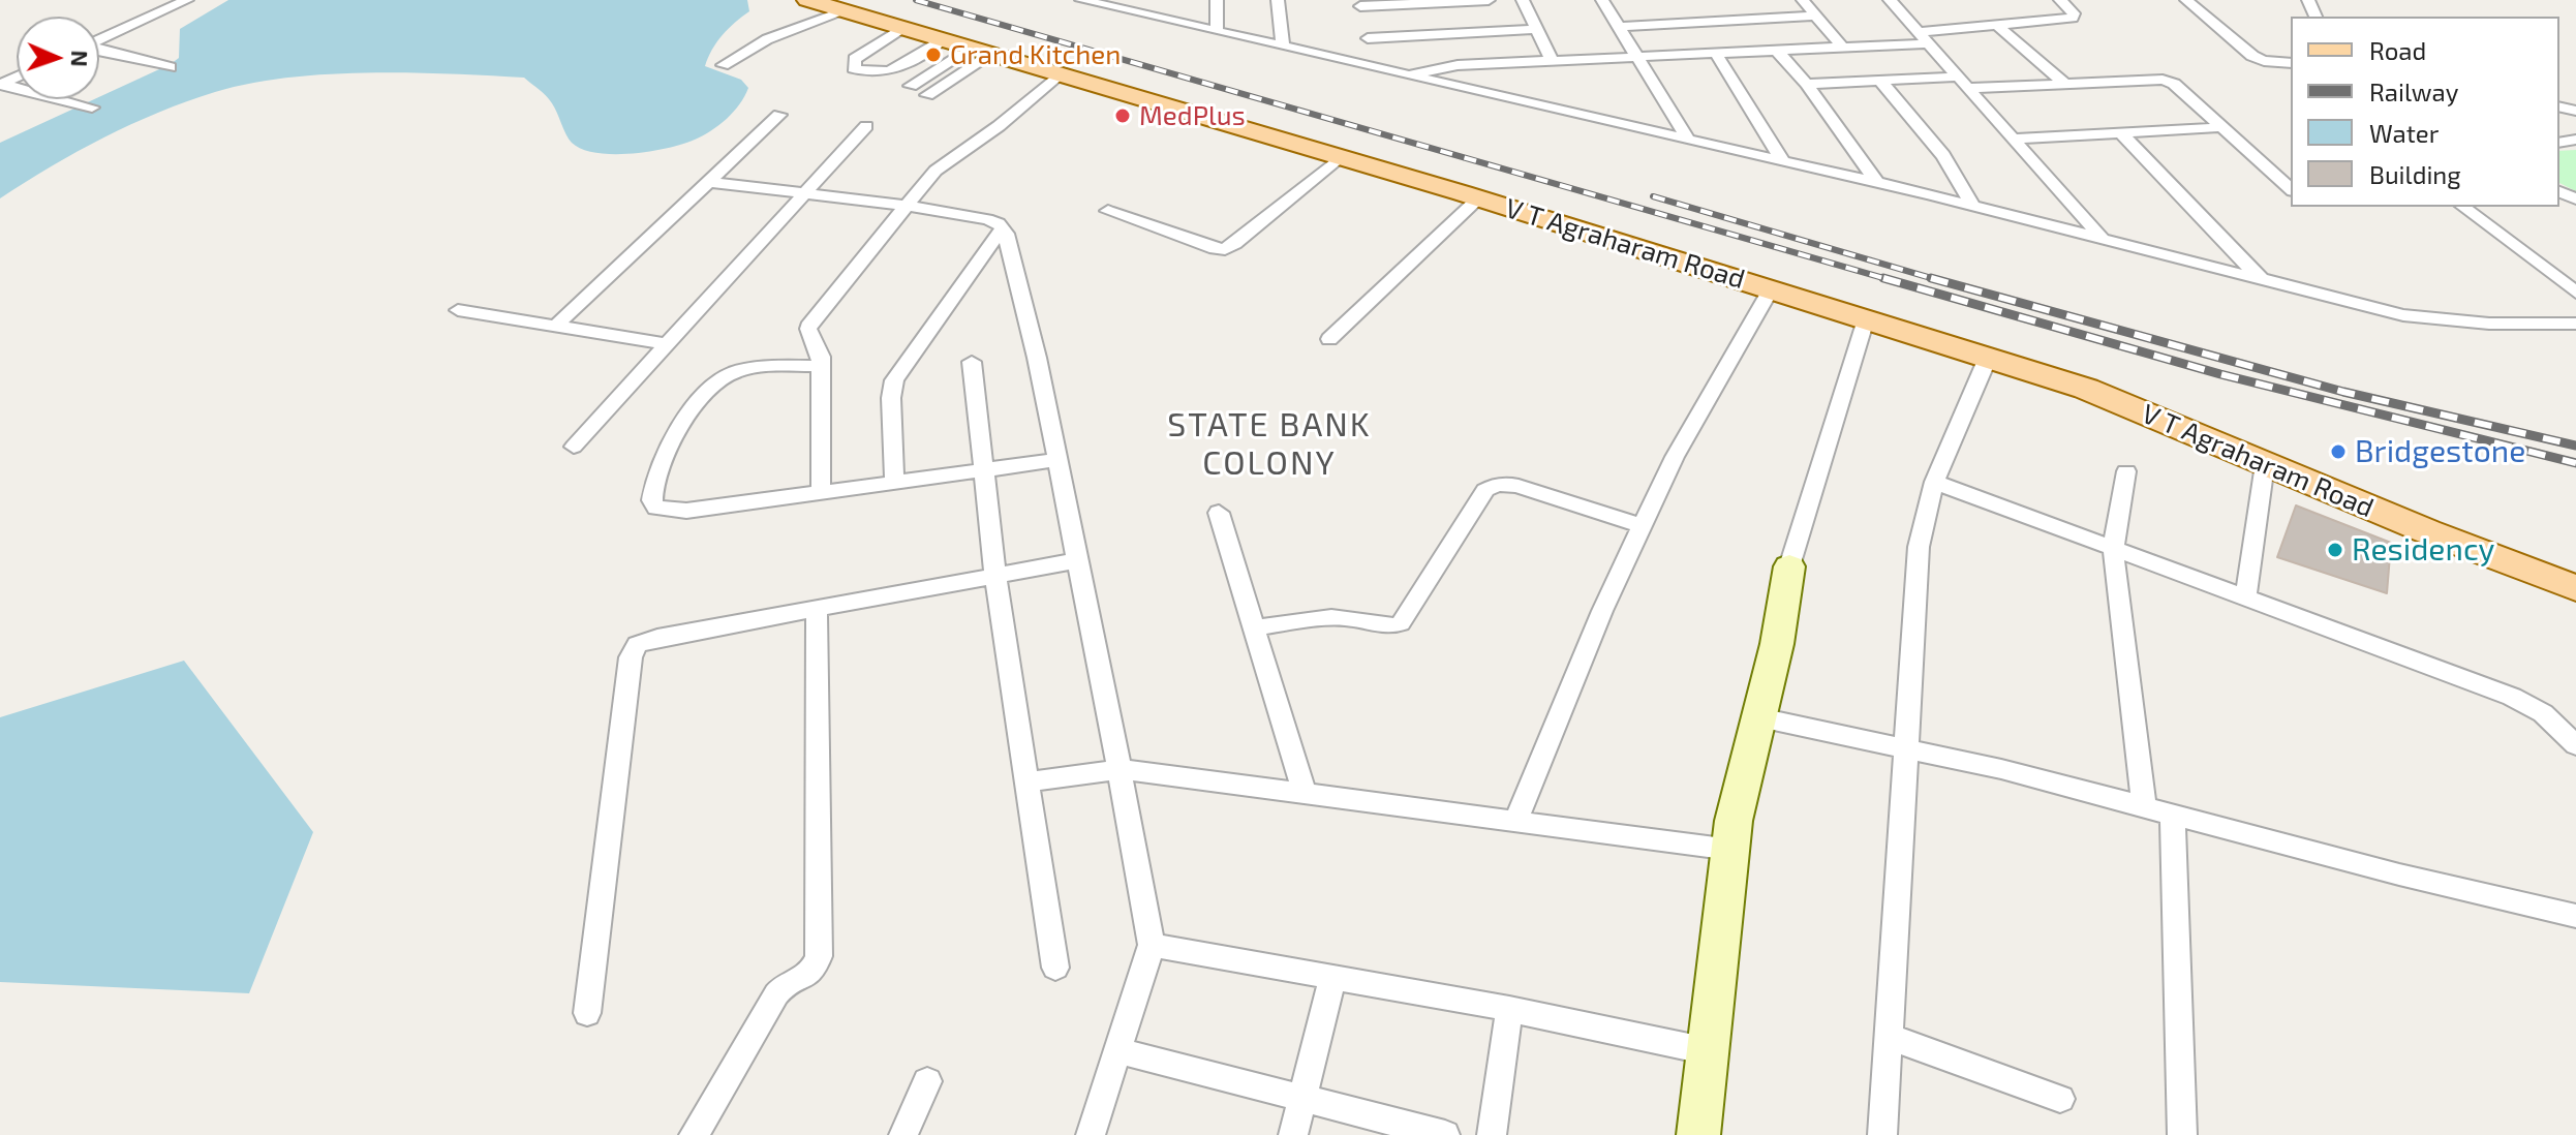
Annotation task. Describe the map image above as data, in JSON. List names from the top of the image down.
{
  "streets": {
    "main road": ["V T Agraharam Road"]
  },
  "districts": ["STATE BANK COLONY"],
  "places": [
    "Grand Kitchen",
    "MedPlus",
    "Bridgestone",
    "Residency"
  ],
  "legend": [
    "Road",
    "Railway",
    "Water",
    "Building"
  ],
  "north": "right"
}
